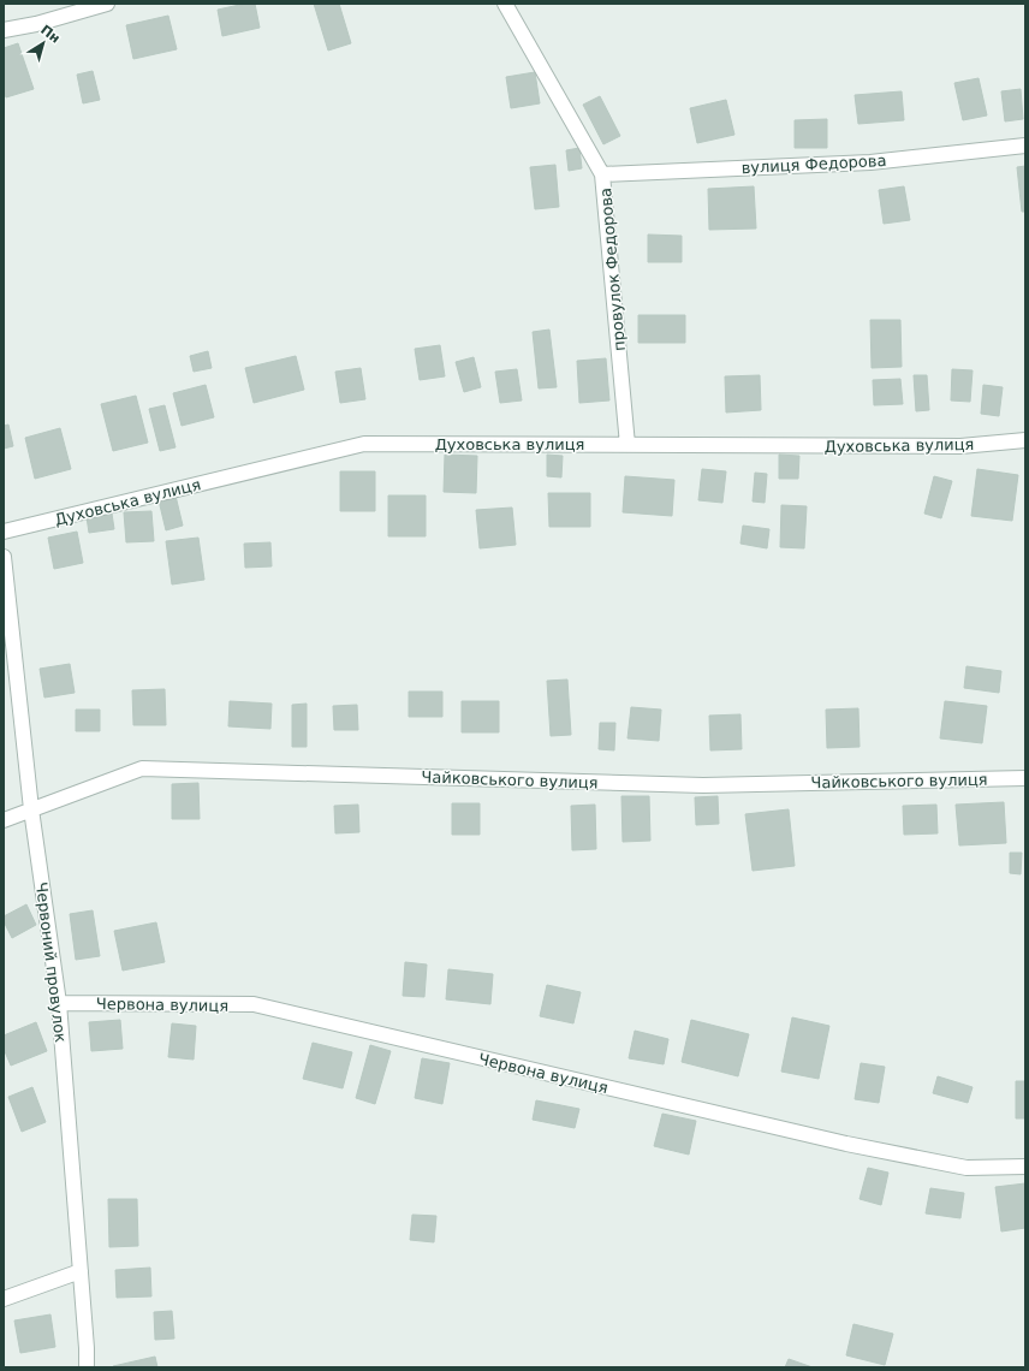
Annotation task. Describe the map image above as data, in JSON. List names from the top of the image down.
{
  "streets": {
    "street": [
      "вулиця Федорова",
      "провулок Федорова",
      "Духовська вулиця",
      "Чайковського вулиця",
      "Червоний провулок",
      "Червона вулиця"
    ]
  },
  "crossings": [
    ["вулиця Федорова", "провулок Федорова"],
    ["провулок Федорова", "Духовська вулиця"],
    ["Чайковського вулиця", "Червоний провулок"],
    ["Червоний провулок", "Червона вулиця"]
  ],
  "north": "top right"
}
